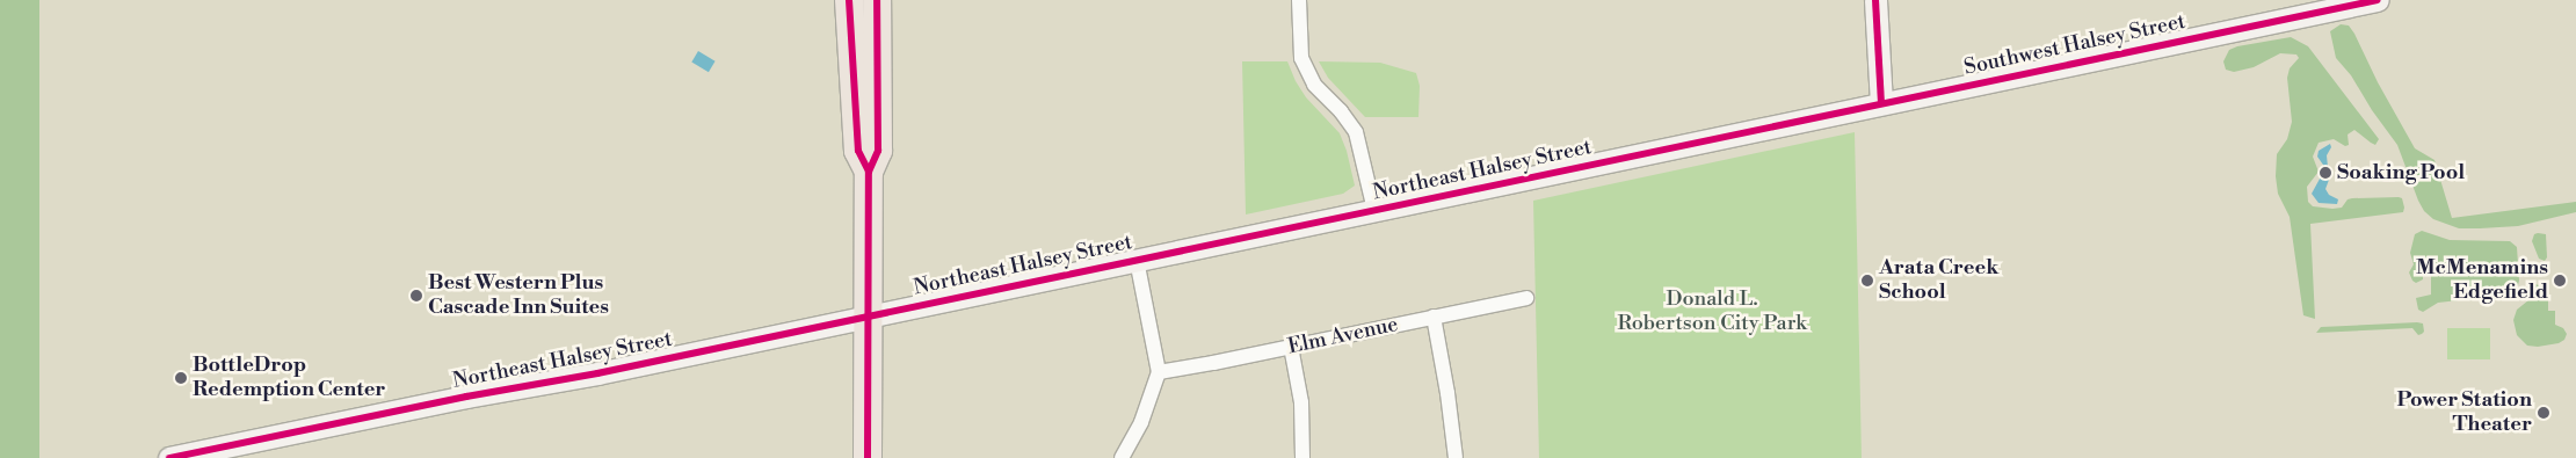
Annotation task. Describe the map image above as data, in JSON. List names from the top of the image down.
{
  "streets": {
    "street": ["Southwest Halsey Street", "Northeast Halsey Street", "Elm Avenue"]
  },
  "crossings": [
    ["Southwest Halsey Street", "Northeast Halsey Street"]
  ],
  "parks": ["Donald L. Robertson City Park"],
  "places": [
    "Soaking Pool",
    "Arata Creek School",
    "McMenamins Edgefield",
    "Best Western Plus Cascade Inn Suites",
    "BottleDrop Redemption Center",
    "Power Station Theater"
  ]
}
